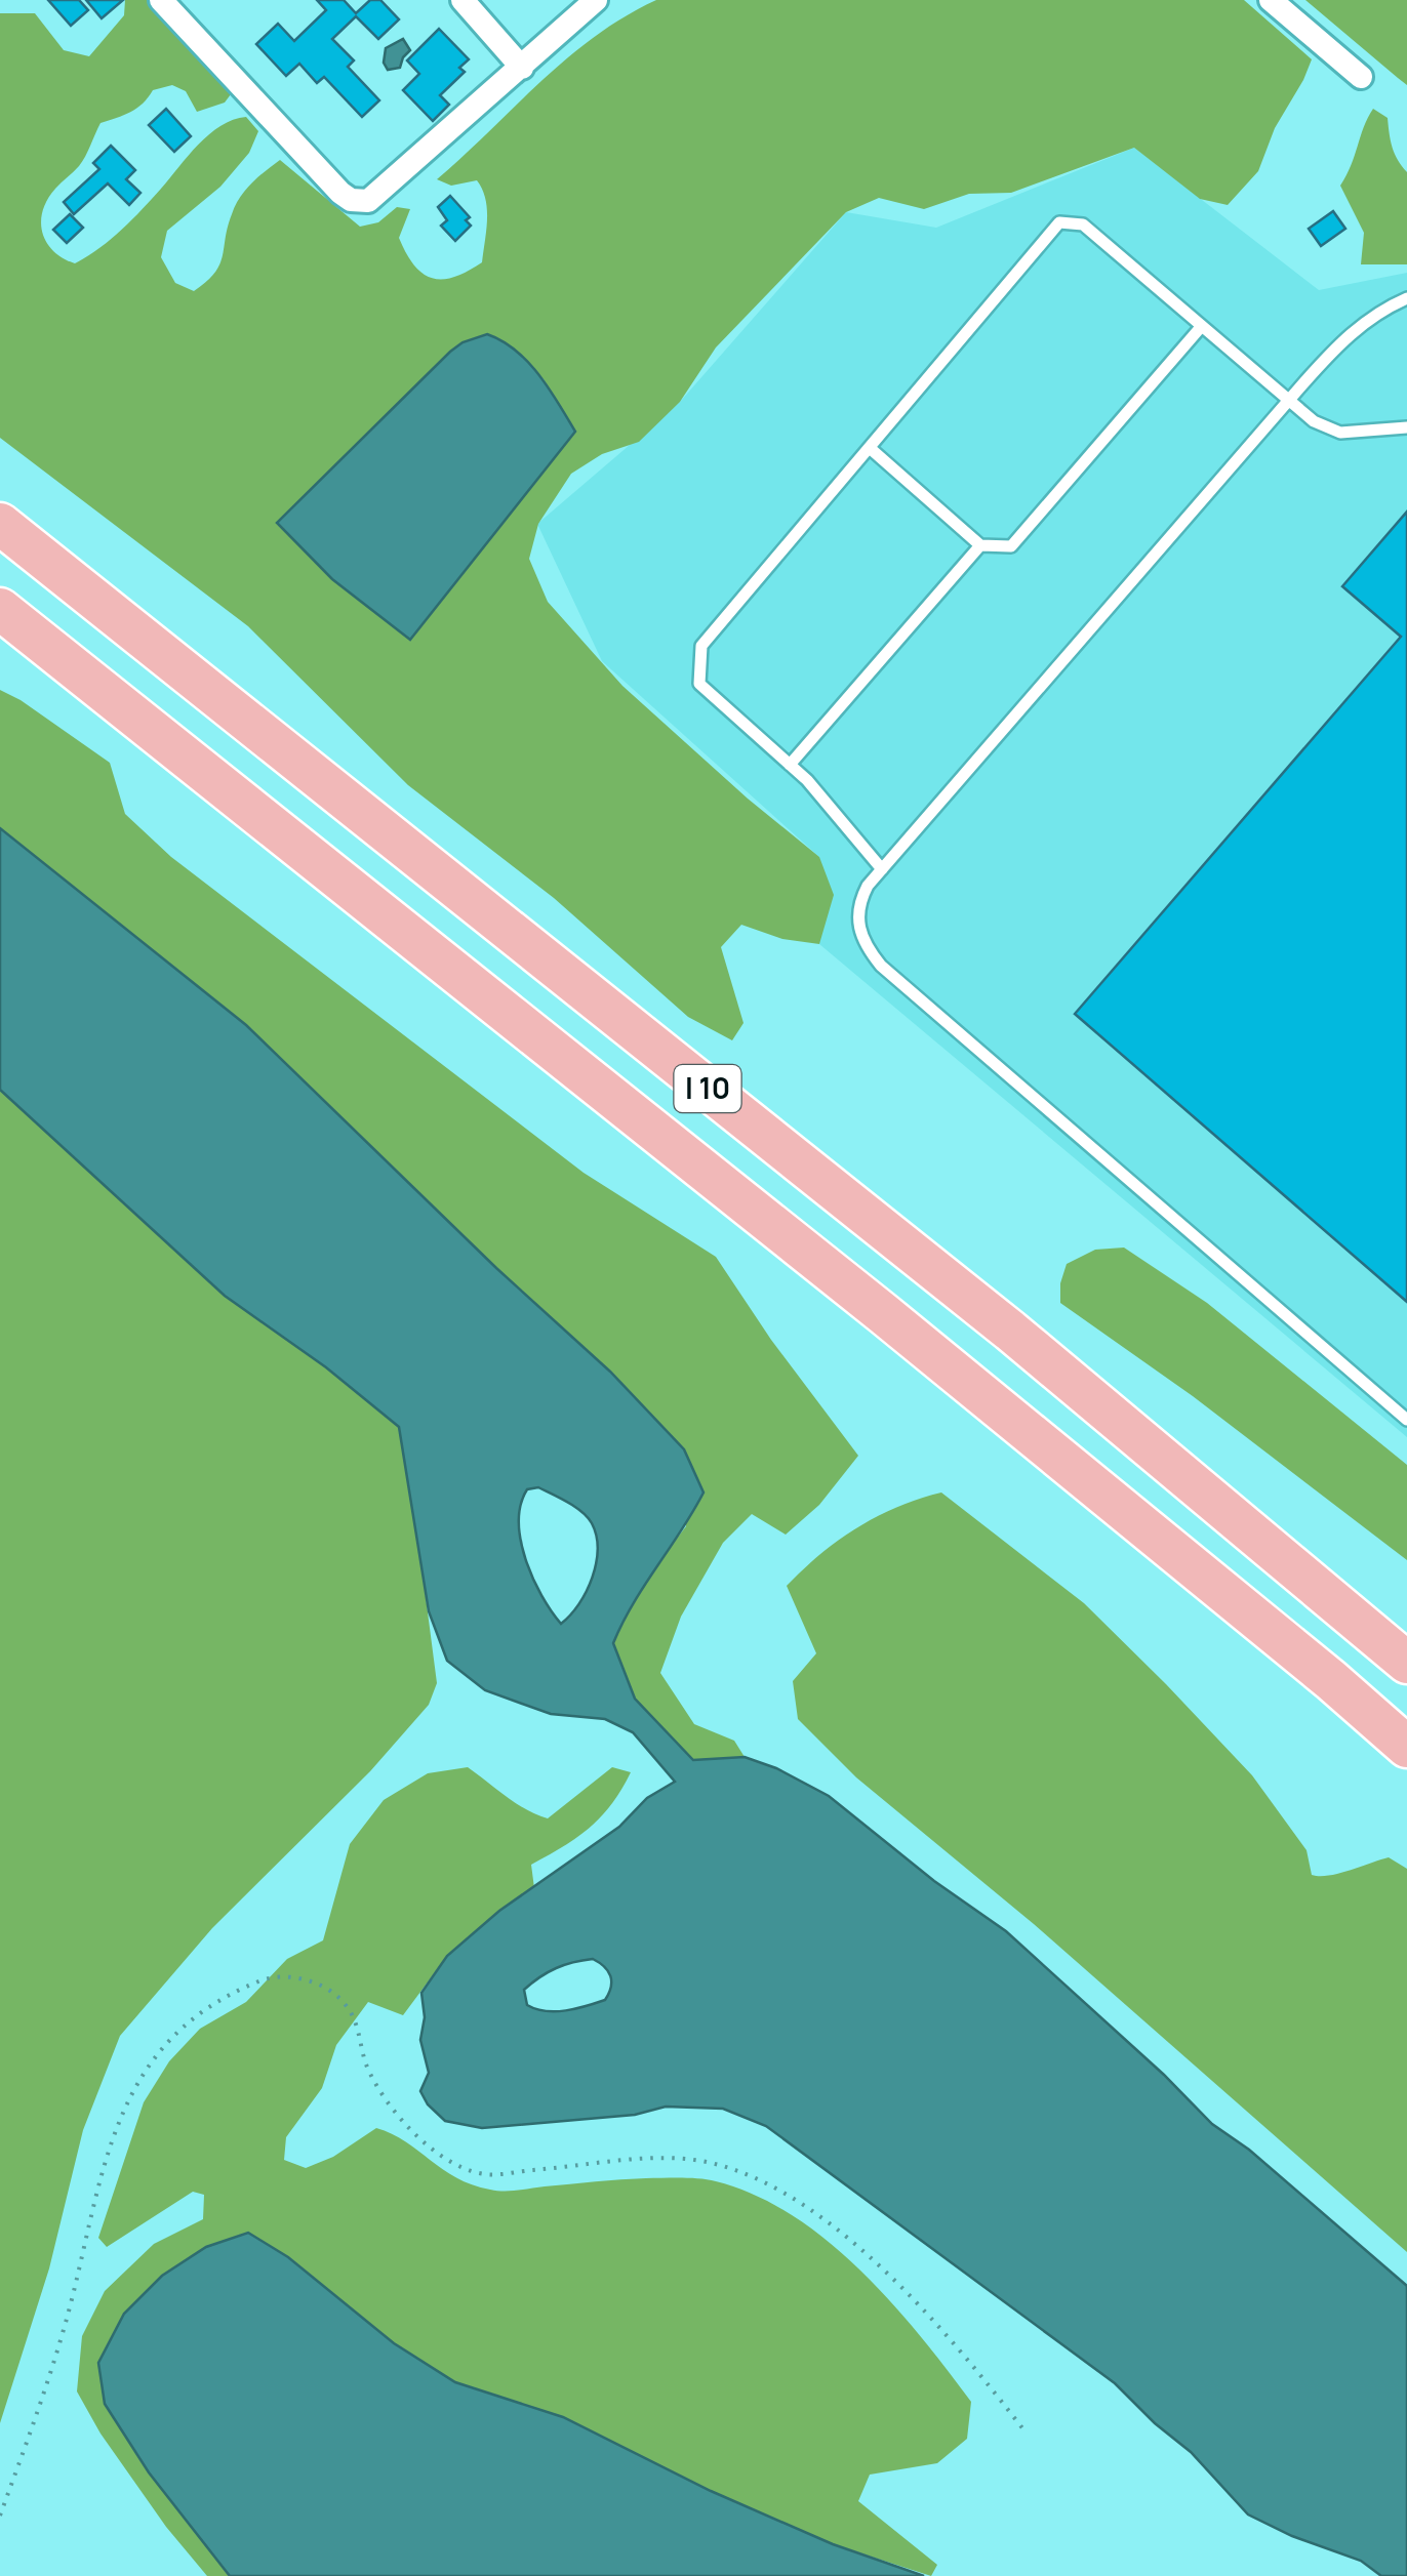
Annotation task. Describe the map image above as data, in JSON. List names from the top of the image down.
{
  "streets": {
    "highway": ["I 10"]
  }
}
